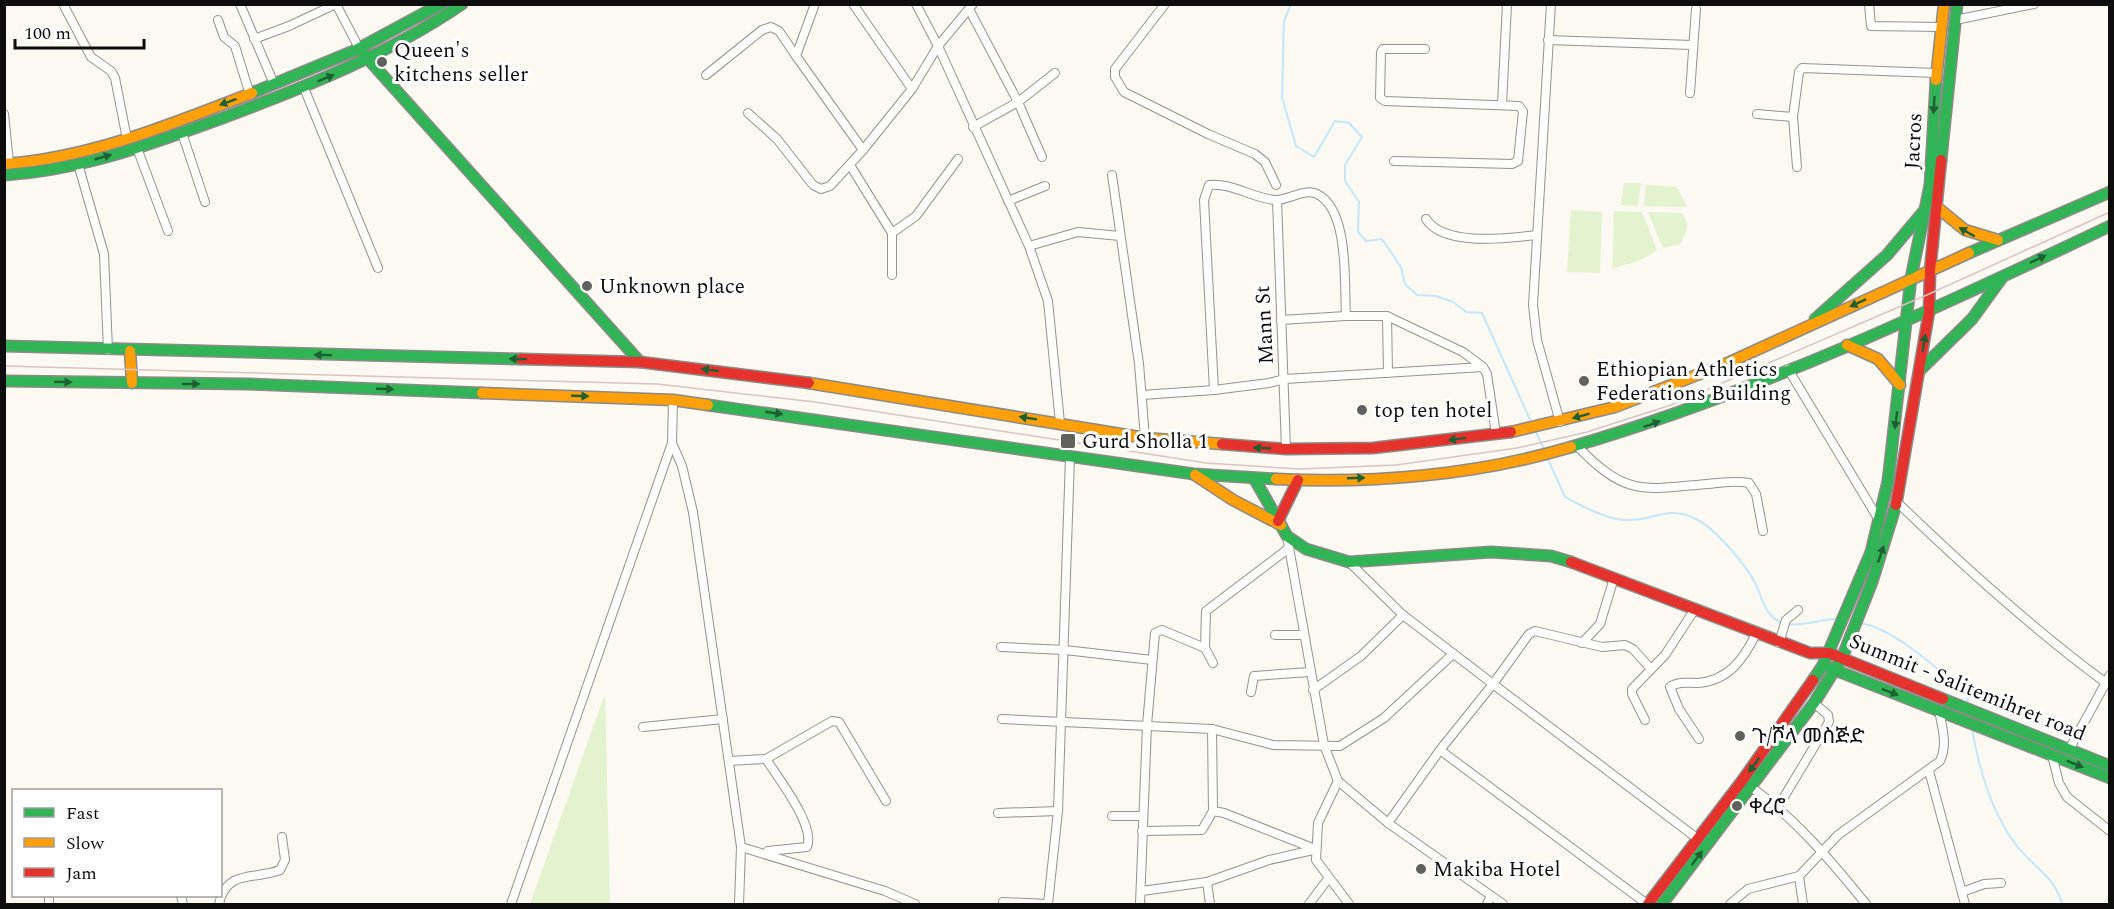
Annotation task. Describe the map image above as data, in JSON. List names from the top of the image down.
{
  "streets": {
    "main road": ["Jacros", "Summit - Salitemihret road"],
    "street": ["Mann St"]
  },
  "crossings": [
    ["Jacros", "Summit - Salitemihret road"]
  ],
  "places": {
    "other": [
      "Queen's kitchens seller",
      "Unknown place",
      "Ethiopian Athletics Federations Building",
      "top ten hotel",
      "ጉ/ሾላ መስጅድ",
      "ቀረሮ",
      "Makiba Hotel"
    ],
    "transit": ["Gurd Sholla 1"]
  },
  "legend": ["Fast", "Slow", "Jam"],
  "scale_bar": "100 m"
}
